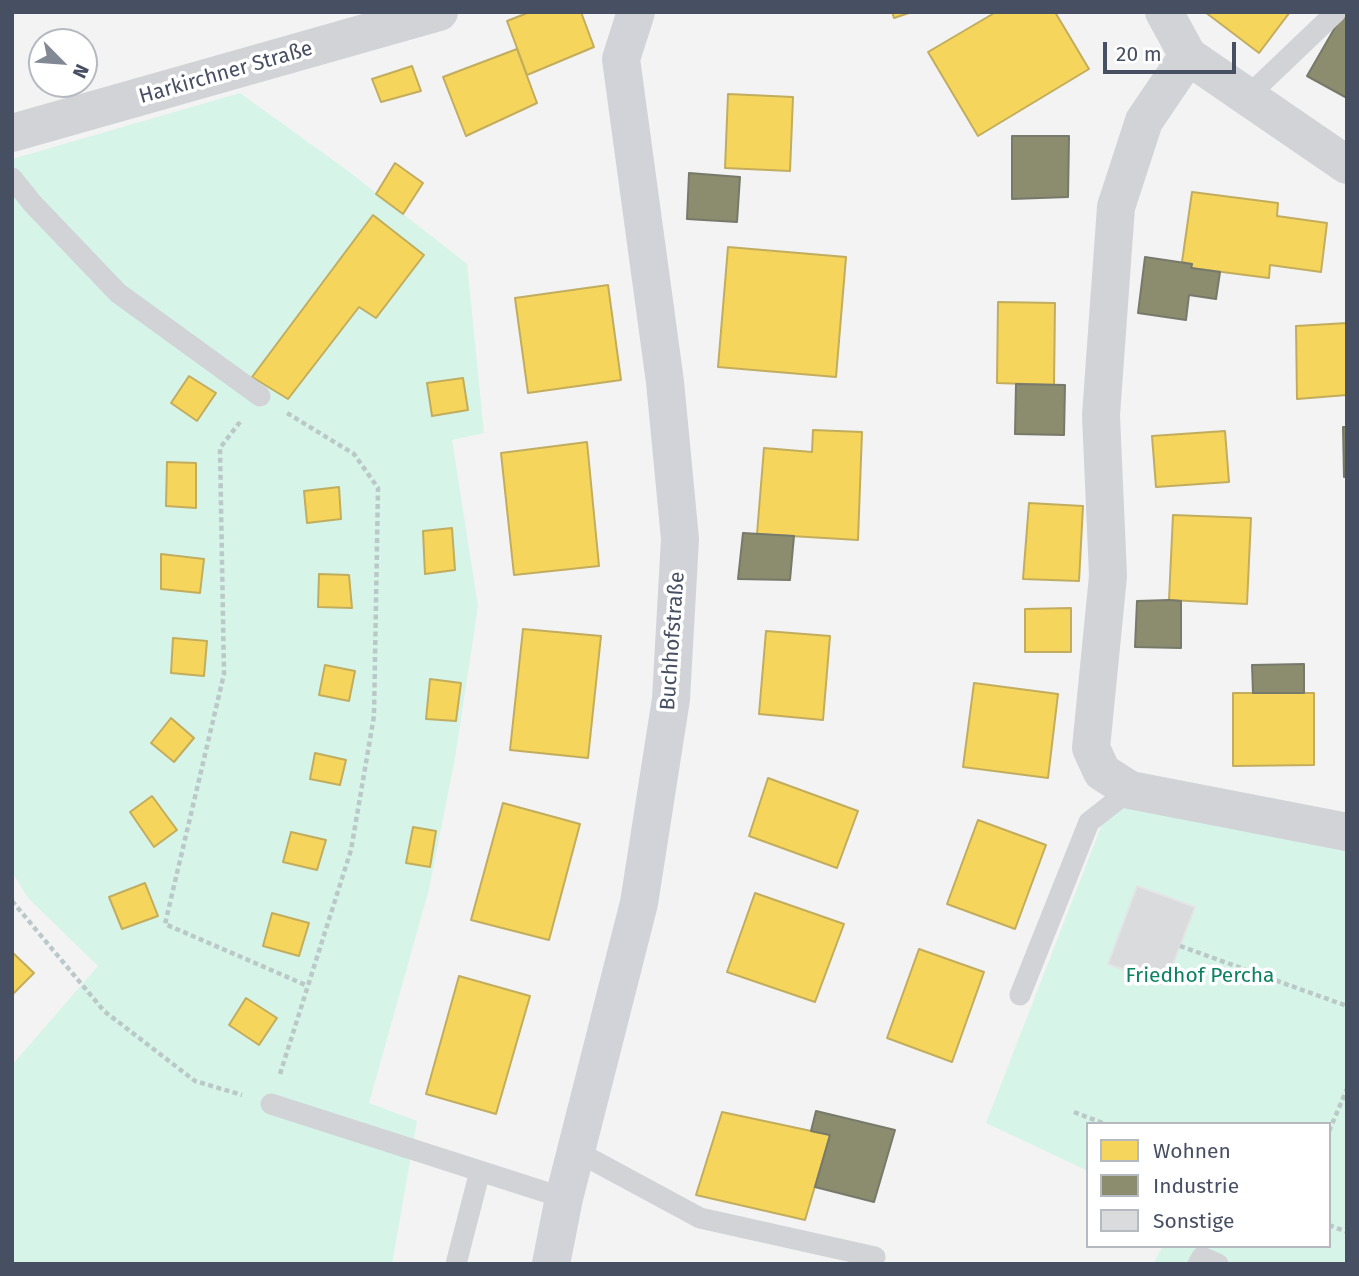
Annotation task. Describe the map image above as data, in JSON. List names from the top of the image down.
{
  "streets": {
    "main road": ["Buchhofstraße"],
    "street": ["Harkirchner Straße"]
  },
  "parks": ["Friedhof Percha"],
  "legend": ["Wohnen", "Industrie", "Sonstige"],
  "scale_bar": "20 m",
  "north": "bottom right"
}
